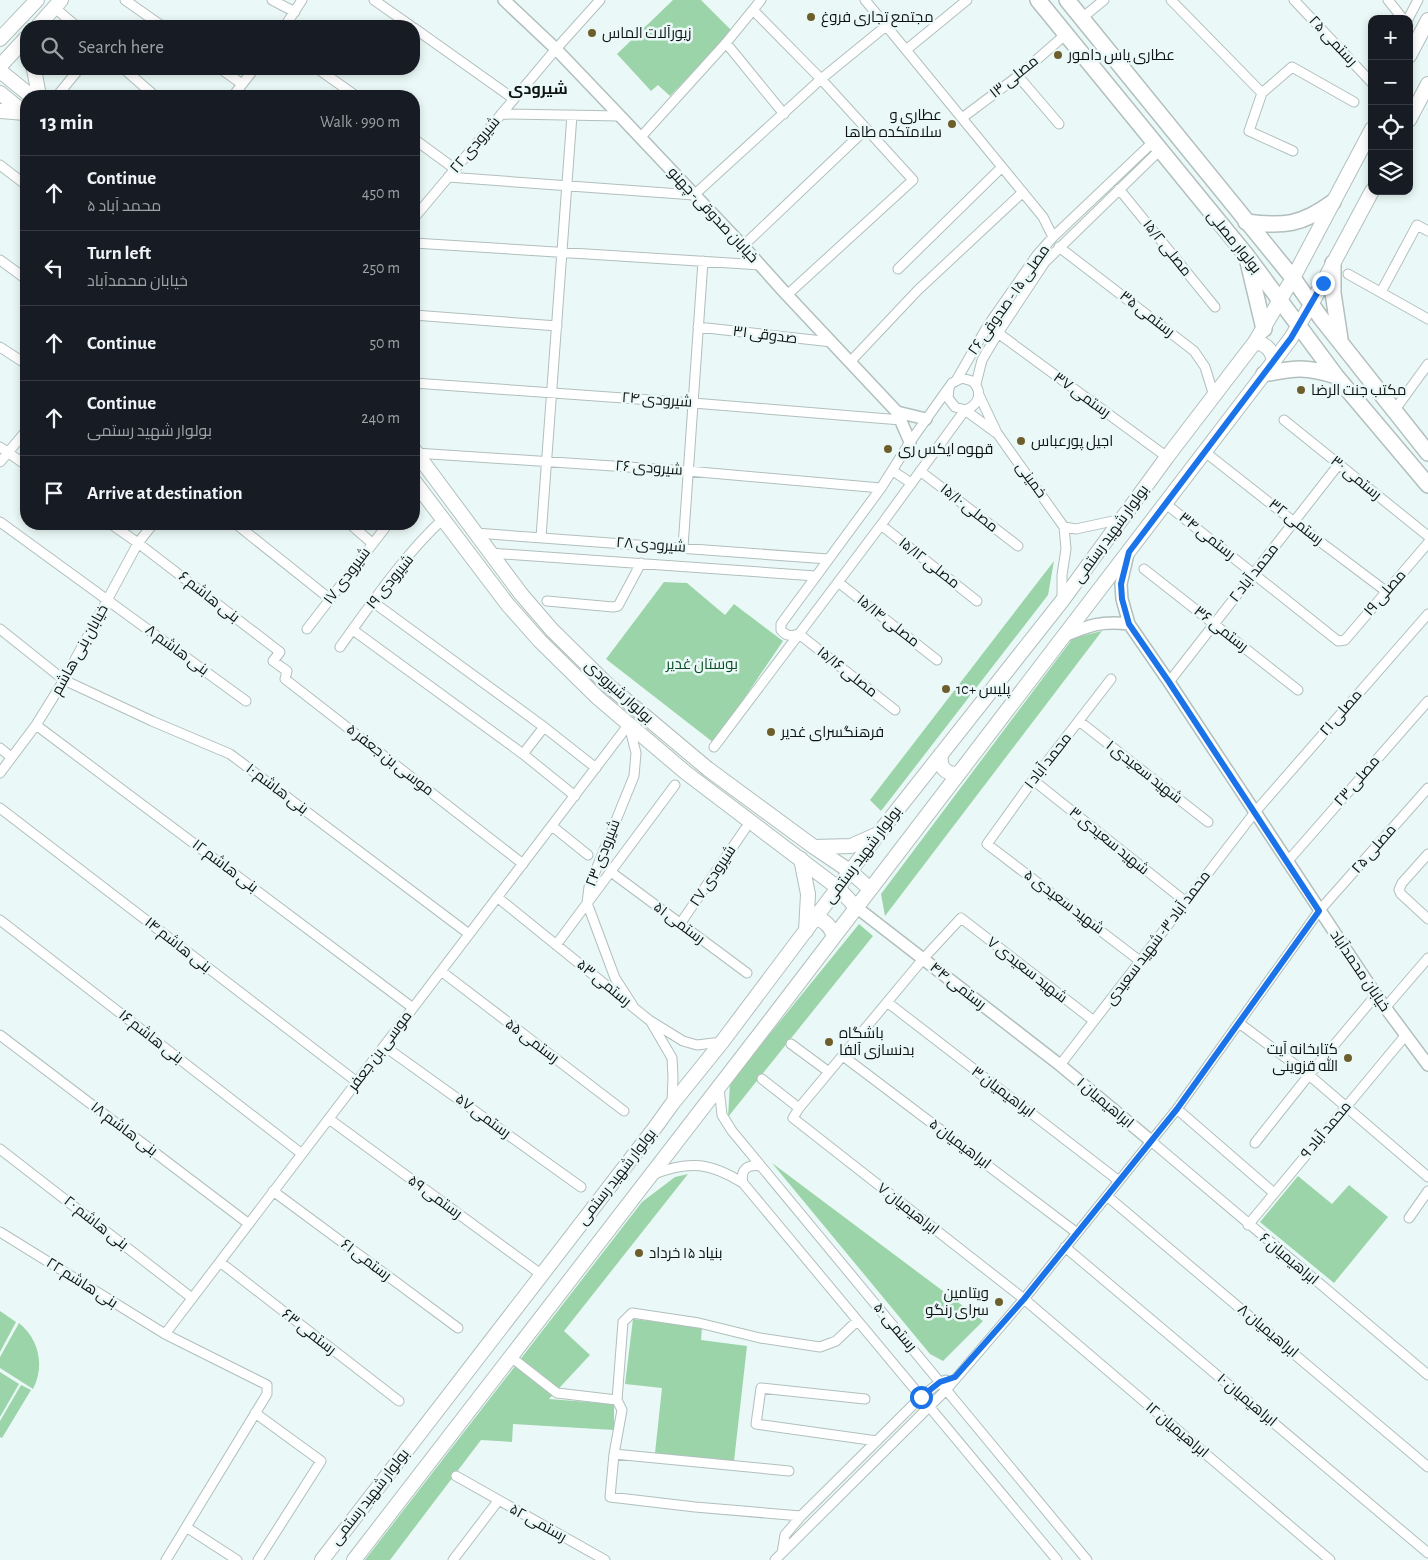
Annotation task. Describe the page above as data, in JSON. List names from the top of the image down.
{
  "streets": {
    "main road": ["بولوار مصلی", "بولوار شهید رستمی", "بولوار شیرودی"],
    "street": [
      "رستمی ۲۵",
      "مصلی ۱۳",
      "شیرودی ۲۲",
      "خیابان صدوقی- چهنو",
      "مصلی ۱۵/۲",
      "مصلی ۱۵ - صدوقی ۲۶",
      "رستمی ۳۵",
      "صدوقی ۳۱",
      "رستمی ۳۷",
      "شیرودی ۲۴",
      "شیرودی ۲۶",
      "رستمی ۳۰",
      "خمینی",
      "مصلی ۱۵/۱۰",
      "رستمی ۳۲",
      "رستمی ۳۴",
      "شیرودی ۲۸",
      "مصلی ۱۵/۱۲",
      "محمد آباد ۲",
      "شیرودی ۱۷",
      "شیرودی ۱۹",
      "مصلی ۱۹",
      "بنی هاشم ۶",
      "مصلی ۱۵/۱۴",
      "رستمی ۳۶",
      "خیابان بنی هاشم",
      "بنی هاشم ۸",
      "مصلی ۱۵/۱۶",
      "مصلی ۲۱",
      "موسی بن جعفر ۵",
      "محمد آباد ۱",
      "شهید سعیدی ۱",
      "مصلی ۲۳",
      "بنی هاشم ۱۰",
      "شهید سعیدی ۳",
      "مصلی ۲۵",
      "شیرودی ۲۳",
      "بنی هاشم ۱۲",
      "شیرودی ۲۷",
      "شهید سعیدی ۵",
      "رستمی ۵۱",
      "محمد آباد ۳- شهید سعیدی",
      "بنی هاشم ۱۴",
      "شهید سعیدی ۷",
      "خیابان محمدآباد",
      "رستمی ۵۳",
      "رستمی ۴۴",
      "بنی هاشم ۱۶",
      "رستمی ۵۵",
      "موسی بن جعفر",
      "ابراهیمیان ۳",
      "ابراهیمیان ۱",
      "رستمی ۵۷",
      "بنی هاشم ۱۸",
      "محمد آباد ۹",
      "ابراهیمیان ۵",
      "رستمی ۵۹",
      "ابراهیمیان ۷",
      "بنی هاشم ۲۰",
      "ابراهیمیان ۶",
      "رستمی ۶۱",
      "بنی هاشم ۲۲",
      "رستمی ۵۰",
      "ابراهیمیان ۸",
      "رستمی ۶۳",
      "ابراهیمیان ۱۰",
      "ابراهیمیان ۱۲",
      "رستمی ۵۲"
    ]
  },
  "crossings": [
    ["مصلی ۱۳", "بولوار مصلی"],
    ["شیرودی ۲۲", "خیابان صدوقی- چهنو"],
    ["خیابان صدوقی- چهنو", "صدوقی ۳۱"],
    ["خیابان صدوقی- چهنو", "شیرودی ۲۴"],
    ["بولوار مصلی", "مصلی ۱۵ - صدوقی ۲۶"],
    ["بولوار مصلی", "بولوار شهید رستمی"],
    ["مصلی ۱۵/۲", "مصلی ۱۵ - صدوقی ۲۶"],
    ["مصلی ۱۵ - صدوقی ۲۶", "رستمی ۳۵"],
    ["مصلی ۱۵ - صدوقی ۲۶", "رستمی ۳۷"],
    ["رستمی ۳۵", "بولوار شهید رستمی"],
    ["رستمی ۳۷", "بولوار شهید رستمی"],
    ["رستمی ۳۰", "محمد آباد ۲"],
    ["رستمی ۳۲", "بولوار شهید رستمی"],
    ["رستمی ۳۲", "محمد آباد ۲"],
    ["رستمی ۳۲", "مصلی ۱۹"],
    ["بولوار شهید رستمی", "رستمی ۳۴"],
    ["بولوار شهید رستمی", "بولوار شیرودی"],
    ["بولوار شهید رستمی", "خیابان محمدآباد"],
    ["بولوار شهید رستمی", "رستمی ۵۳"],
    ["بولوار شهید رستمی", "رستمی ۴۴"],
    ["بولوار شهید رستمی", "رستمی ۵۹"],
    ["بولوار شهید رستمی", "رستمی ۵۰"],
    ["رستمی ۳۴", "محمد آباد ۲"],
    ["رستمی ۳۴", "مصلی ۱۹"],
    ["شیرودی ۲۸", "مصلی ۱۵/۱۶"],
    ["شیرودی ۲۸", "بولوار شیرودی"],
    ["محمد آباد ۲", "رستمی ۳۶"],
    ["محمد آباد ۲", "خیابان محمدآباد"],
    ["شیرودی ۱۹", "بولوار شیرودی"],
    ["بنی هاشم ۶", "خیابان بنی هاشم"],
    ["بنی هاشم ۶", "موسی بن جعفر ۵"],
    ["خیابان بنی هاشم", "بنی هاشم ۸"],
    ["خیابان بنی هاشم", "بنی هاشم ۱۰"],
    ["خیابان بنی هاشم", "بنی هاشم ۱۲"],
    ["بولوار شیرودی", "شیرودی ۲۳"],
    ["بولوار شیرودی", "رستمی ۴۴"],
    ["بولوار شیرودی", "موسی بن جعفر"],
    ["مصلی ۲۱", "محمد آباد ۳- شهید سعیدی"],
    ["مصلی ۲۱", "خیابان محمدآباد"],
    ["موسی بن جعفر ۵", "موسی بن جعفر"],
    ["محمد آباد ۱", "شهید سعیدی ۱"],
    ["محمد آباد ۱", "شهید سعیدی ۳"],
    ["محمد آباد ۱", "شهید سعیدی ۵"],
    ["مصلی ۲۳", "خیابان محمدآباد"],
    ["بنی هاشم ۱۰", "موسی بن جعفر"],
    ["شهید سعیدی ۳", "محمد آباد ۳- شهید سعیدی"],
    ["مصلی ۲۵", "خیابان محمدآباد"],
    ["مصلی ۲۵", "ابراهیمیان ۳"],
    ["مصلی ۲۵", "ابراهیمیان ۱"],
    ["مصلی ۲۵", "ابراهیمیان ۵"],
    ["مصلی ۲۵", "ابراهیمیان ۷"],
    ["مصلی ۲۵", "ابراهیمیان ۶"],
    ["مصلی ۲۵", "رستمی ۵۰"],
    ["مصلی ۲۵", "ابراهیمیان ۸"],
    ["مصلی ۲۵", "ابراهیمیان ۱۰"],
    ["مصلی ۲۵", "ابراهیمیان ۱۲"],
    ["شیرودی ۲۳", "رستمی ۵۳"],
    ["شیرودی ۲۳", "موسی بن جعفر"],
    ["بنی هاشم ۱۲", "موسی بن جعفر"],
    ["شیرودی ۲۷", "رستمی ۵۱"],
    ["شهید سعیدی ۵", "محمد آباد ۳- شهید سعیدی"],
    ["محمد آباد ۳- شهید سعیدی", "شهید سعیدی ۷"],
    ["محمد آباد ۳- شهید سعیدی", "خیابان محمدآباد"],
    ["محمد آباد ۳- شهید سعیدی", "رستمی ۴۴"],
    ["محمد آباد ۳- شهید سعیدی", "ابراهیمیان ۱"],
    ["بنی هاشم ۱۴", "موسی بن جعفر"],
    ["شهید سعیدی ۷", "رستمی ۴۴"],
    ["خیابان محمدآباد", "محمد آباد ۹"],
    ["رستمی ۵۳", "موسی بن جعفر"],
    ["رستمی ۴۴", "ابراهیمیان ۱"],
    ["بنی هاشم ۱۶", "موسی بن جعفر"],
    ["رستمی ۵۵", "موسی بن جعفر"],
    ["موسی بن جعفر", "رستمی ۵۷"],
    ["موسی بن جعفر", "بنی هاشم ۱۸"],
    ["موسی بن جعفر", "رستمی ۵۹"],
    ["موسی بن جعفر", "بنی هاشم ۲۰"],
    ["موسی بن جعفر", "رستمی ۶۱"],
    ["موسی بن جعفر", "بنی هاشم ۲۲"],
    ["موسی بن جعفر", "رستمی ۶۳"],
    ["ابراهیمیان ۱", "ابراهیمیان ۶"],
    ["محمد آباد ۹", "ابراهیمیان ۶"],
    ["ابراهیمیان ۷", "ابراهیمیان ۱۲"]
  ],
  "districts": ["شیرودی"],
  "parks": ["بوستان غدیر"],
  "places": [
    "مجتمع تجاری فروغ",
    "زیورآلات الماس",
    "عطاری یاس دامور",
    "عطاری و سلامتکده طاها",
    "مكتب جنت الرضا",
    "اجیل پورعباس",
    "قهوه ایکس ری",
    "پلیس +10",
    "فرهنگسرای غدیر",
    "باشگاه بدنسازی آلفا",
    "کتابخانه آیت الله قزوینی",
    "بنیاد ۱۵ خرداد",
    "ویتامین سرای رنگو"
  ],
  "page": {
    "map_buttons": ["+", "−"],
    "search": "Search here",
    "heading": ["13 min", "Walk · 990 m"],
    "list": [
      ["Continue", "محمد آباد ۵", "450 m"],
      ["Turn left", "خیابان محمدآباد", "250 m"],
      ["Continue", "50 m"],
      ["Continue", "بولوار شهید رستمی", "240 m"],
      "Arrive at destination"
    ]
  }
}
